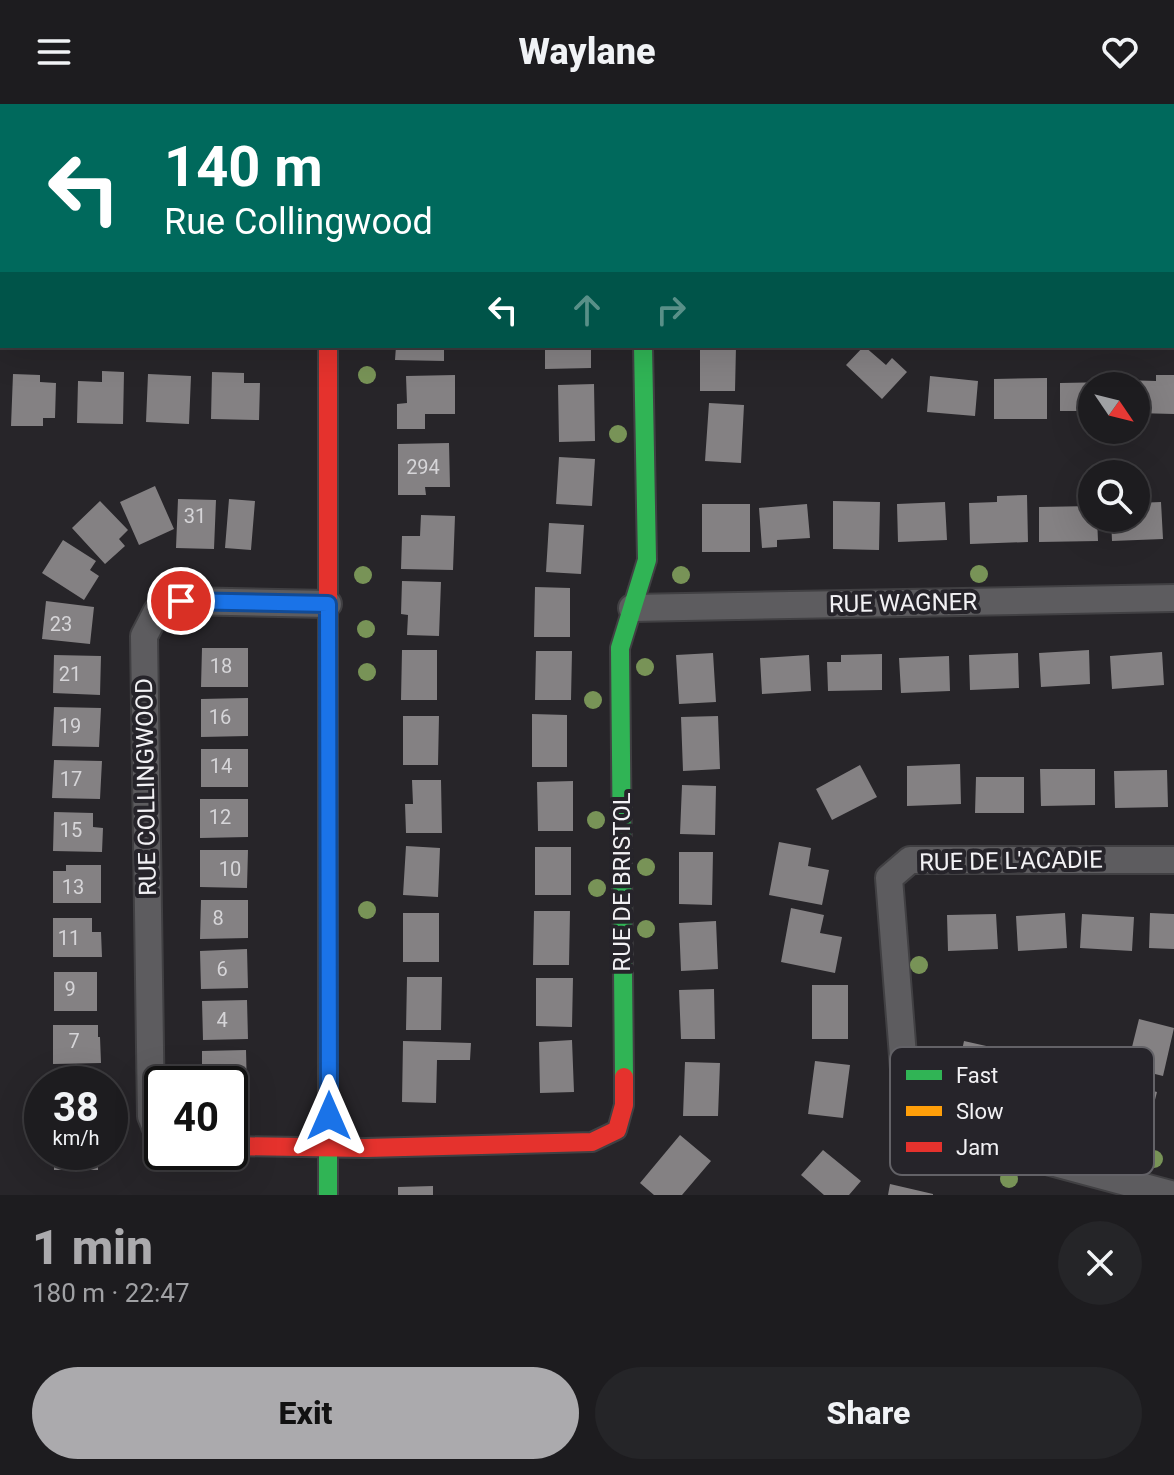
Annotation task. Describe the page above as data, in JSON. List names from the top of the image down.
{
  "streets": {
    "street": [
      "RUE WAGNER",
      "RUE COLLINGWOOD",
      "RUE DE L'ACADIE",
      "RUE DE BRISTOL"
    ]
  },
  "crossings": [
    ["RUE WAGNER", "RUE DE BRISTOL"]
  ],
  "house_numbers": [
    "294",
    "31",
    "23",
    "18",
    "21",
    "16",
    "19",
    "14",
    "17",
    "12",
    "15",
    "10",
    "13",
    "8",
    "11",
    "6",
    "9",
    "4",
    "7"
  ],
  "legend": ["Fast", "Slow", "Jam"],
  "north": "bottom right",
  "page": {
    "header": "Waylane",
    "turn": ["140 m", "Rue Collingwood"],
    "speed": "38 km/h",
    "limit": "40",
    "heading": ["1 min", "180 m · 22:47"],
    "buttons": ["Exit", "Share"]
  }
}
